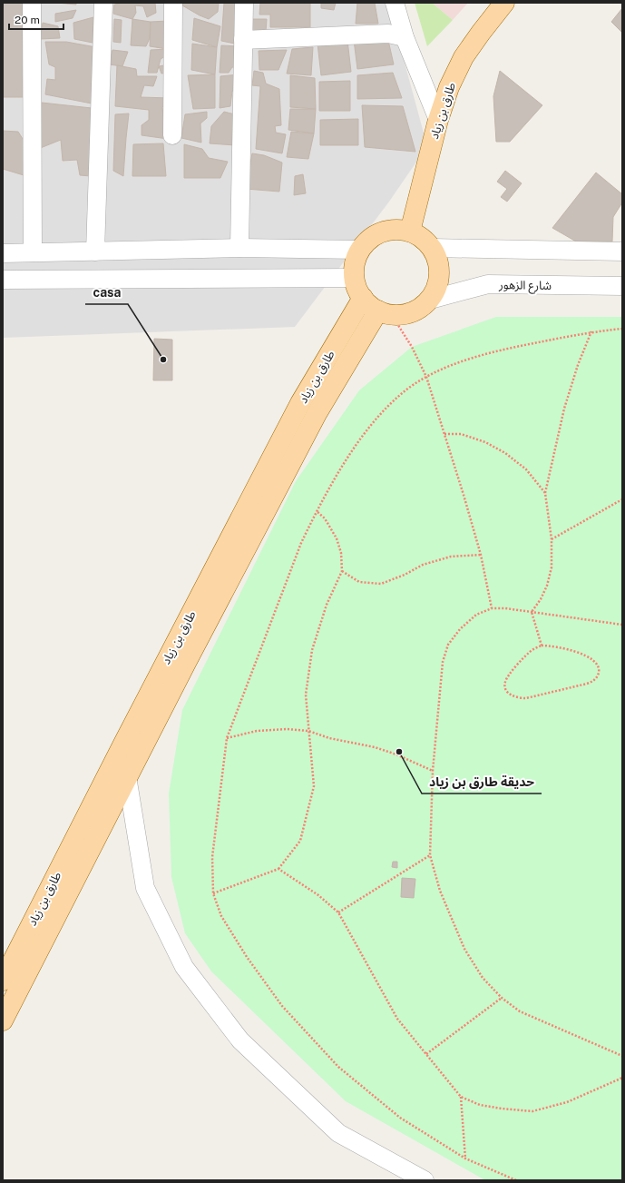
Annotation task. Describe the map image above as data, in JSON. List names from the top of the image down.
{
  "streets": {
    "main road": ["طارق بن زياد"],
    "street": ["شارع الزهور"]
  },
  "crossings": [
    ["طارق بن زياد", "شارع الزهور"]
  ],
  "places": ["casa", "حديقة طارق بن زياد"],
  "scale_bar": "20 m"
}
